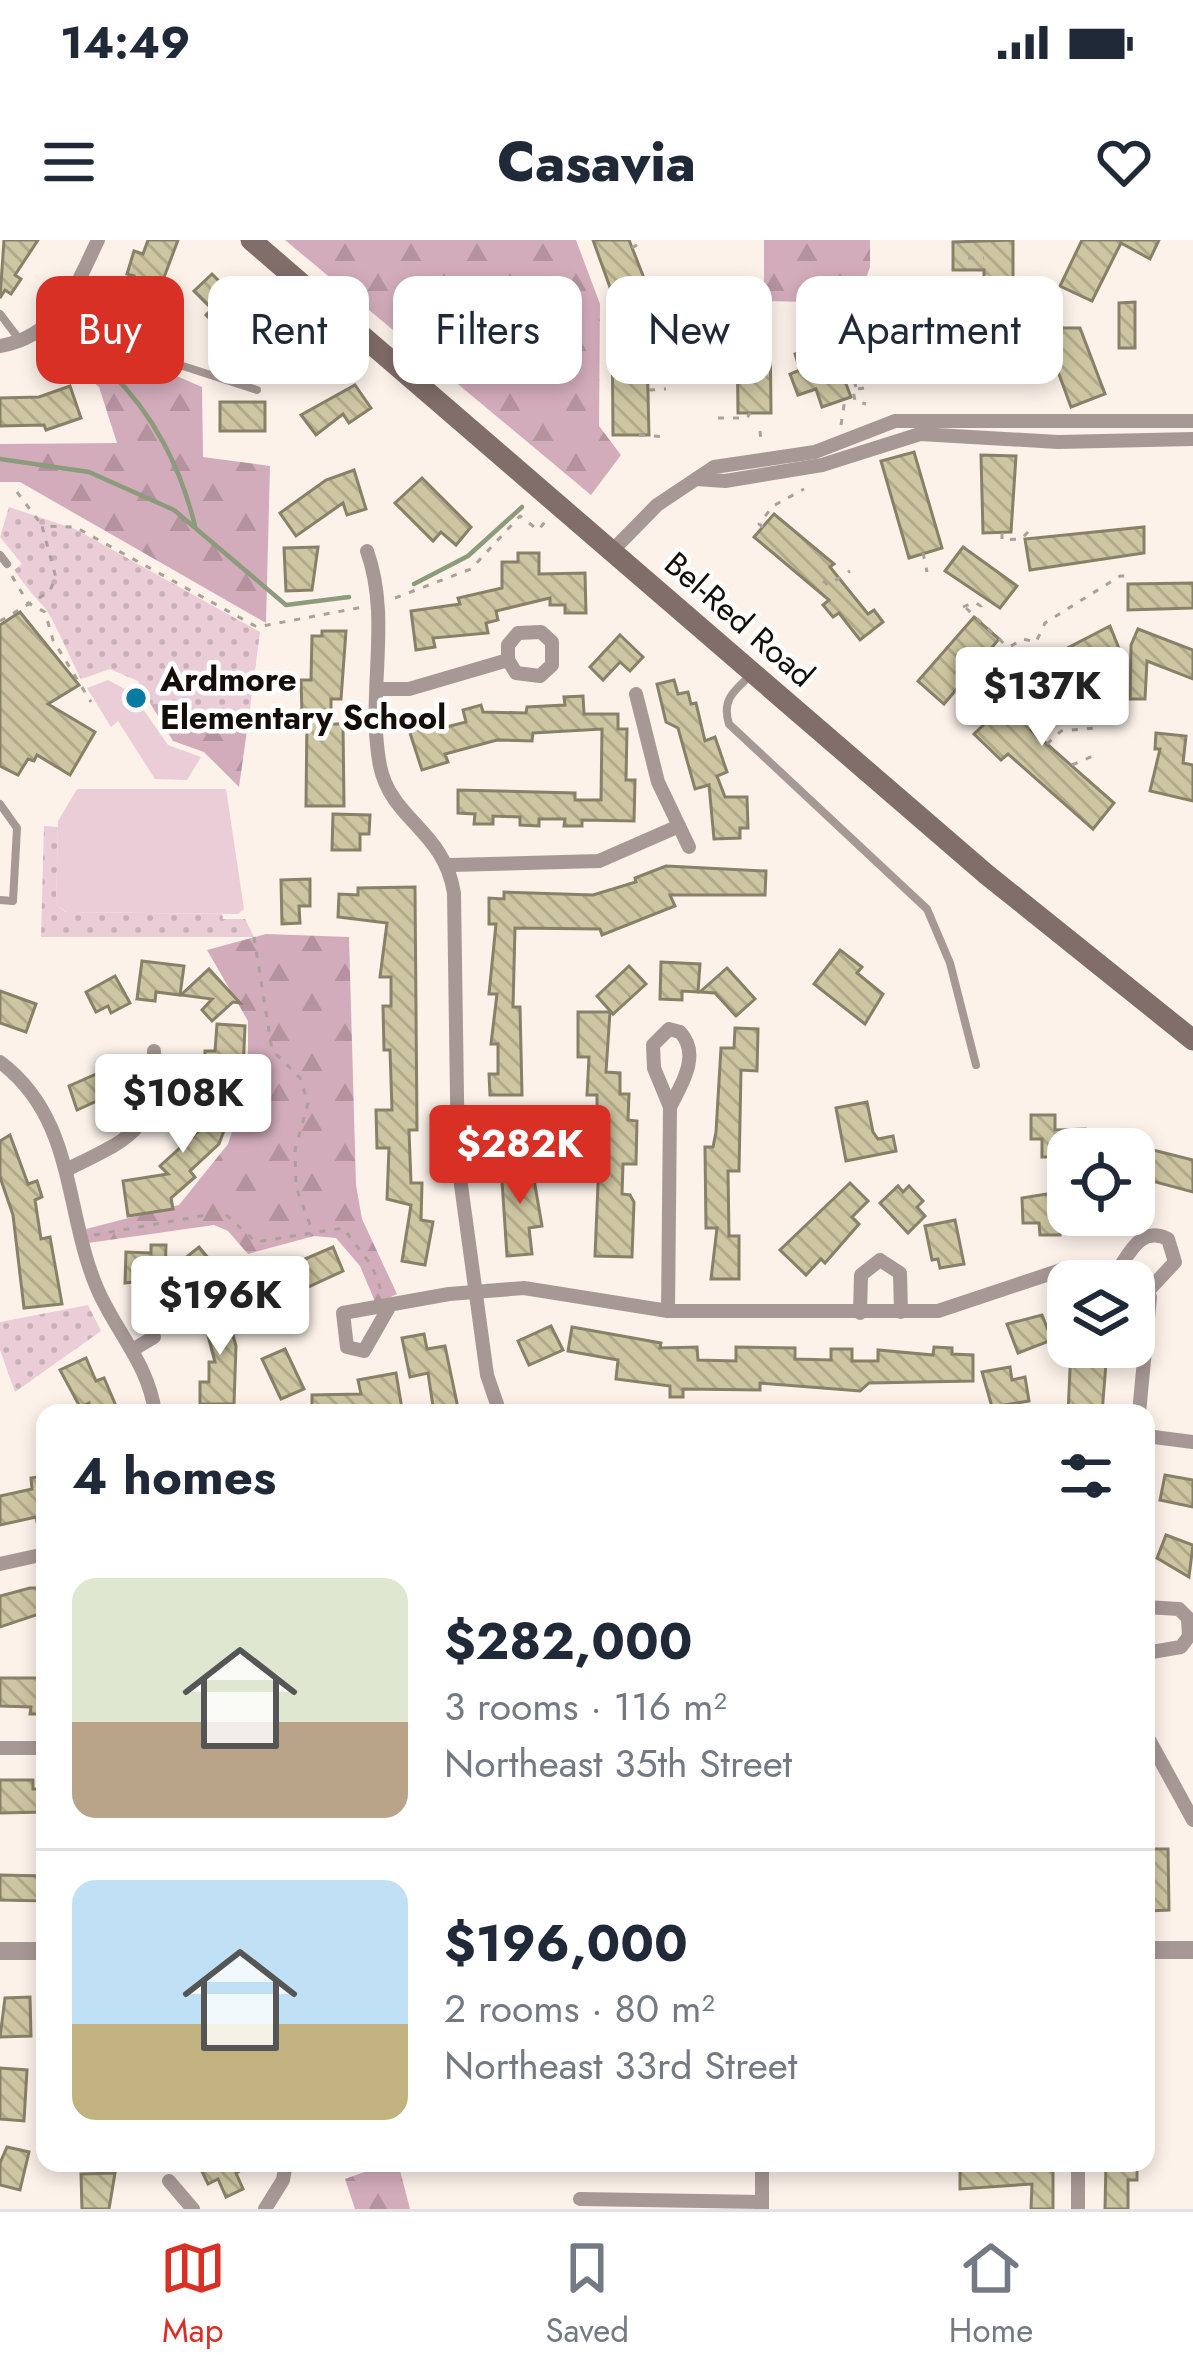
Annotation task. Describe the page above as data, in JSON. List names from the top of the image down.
{
  "streets": {
    "main road": ["Bel-Red Road"]
  },
  "places": ["Ardmore Elementary School"],
  "page": {
    "status": "14:49",
    "header": "Casavia",
    "chip": [
      "Buy",
      "Rent",
      "Filters",
      "New",
      "Apartment"
    ],
    "price": [
      "$137K",
      "$108K",
      "$282K",
      "$196K"
    ],
    "heading": "4 homes",
    "list": [
      {
        "name": "$282,000",
        "note": "3 rooms · 116 m² · Northeast 35th Street"
      },
      {
        "name": "$196,000",
        "note": "2 rooms · 80 m² · Northeast 33rd Street"
      }
    ],
    "tabs": ["Map", "Saved", "Home"]
  }
}
